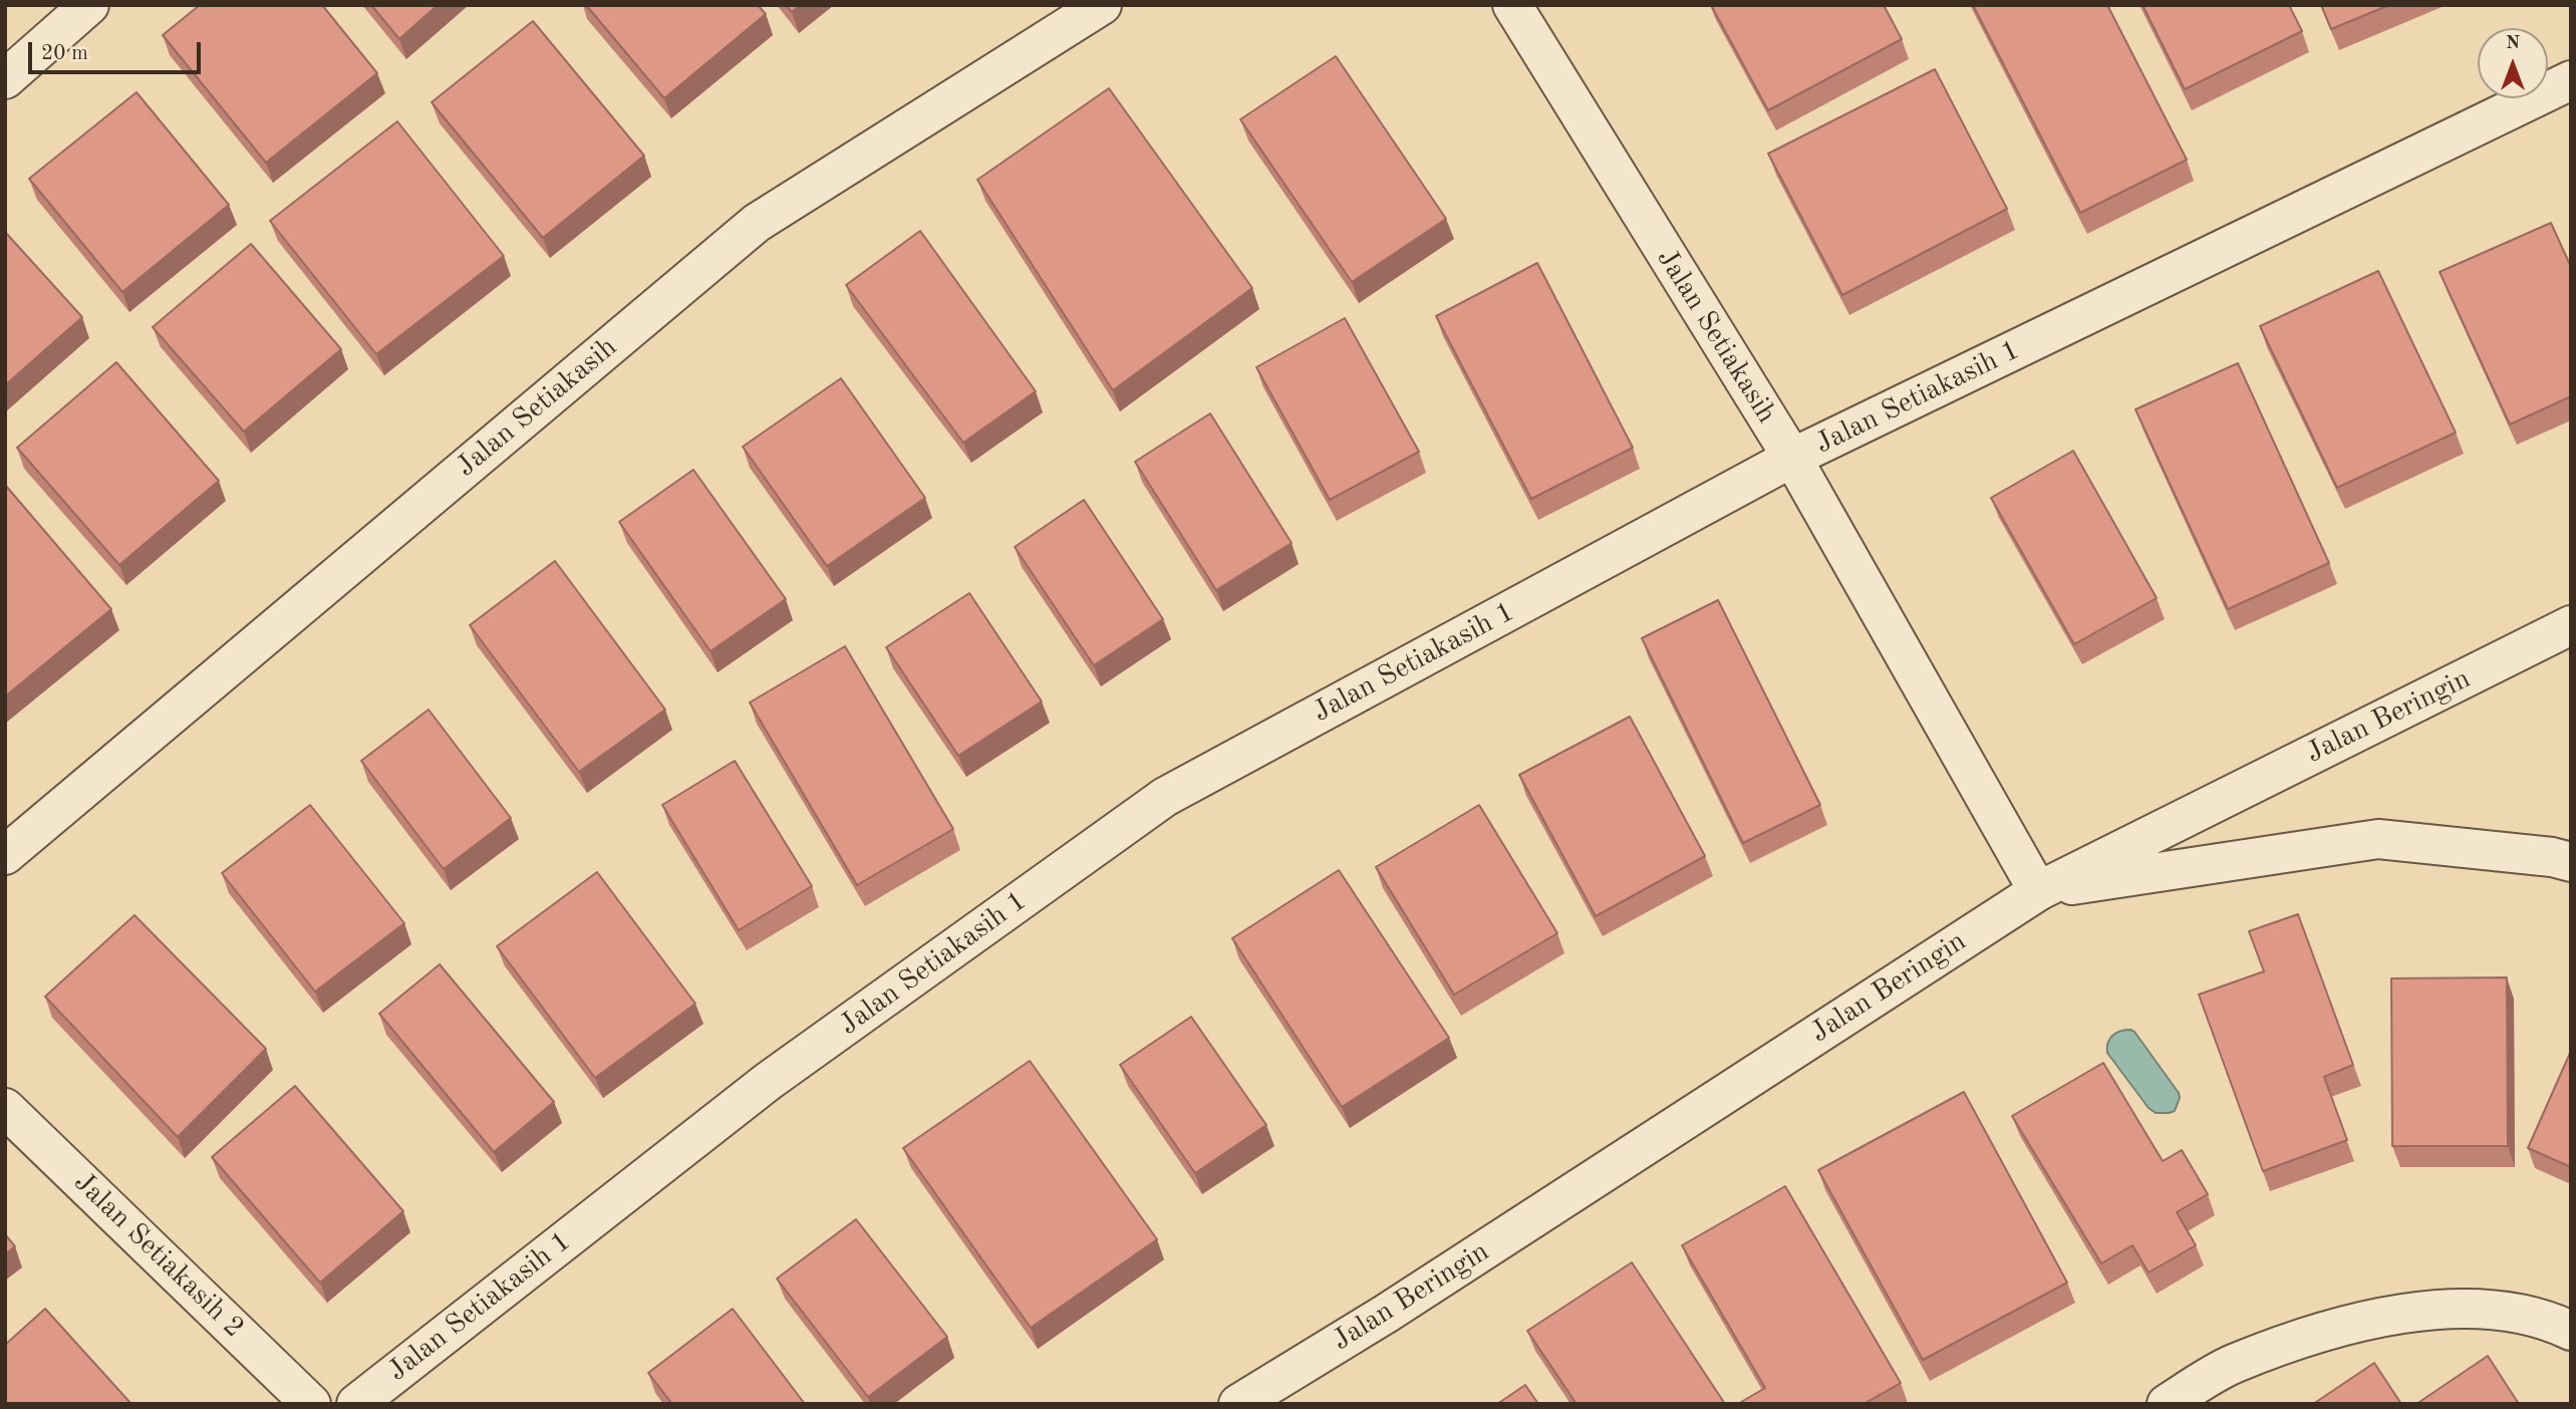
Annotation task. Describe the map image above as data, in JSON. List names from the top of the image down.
{
  "streets": {
    "street": [
      "Jalan Setiakasih",
      "Jalan Setiakasih 1",
      "Jalan Beringin",
      "Jalan Setiakasih 2"
    ]
  },
  "crossings": [
    ["Jalan Setiakasih", "Jalan Setiakasih 1"],
    ["Jalan Setiakasih", "Jalan Beringin"]
  ],
  "scale_bar": "20 m",
  "north": "top"
}
